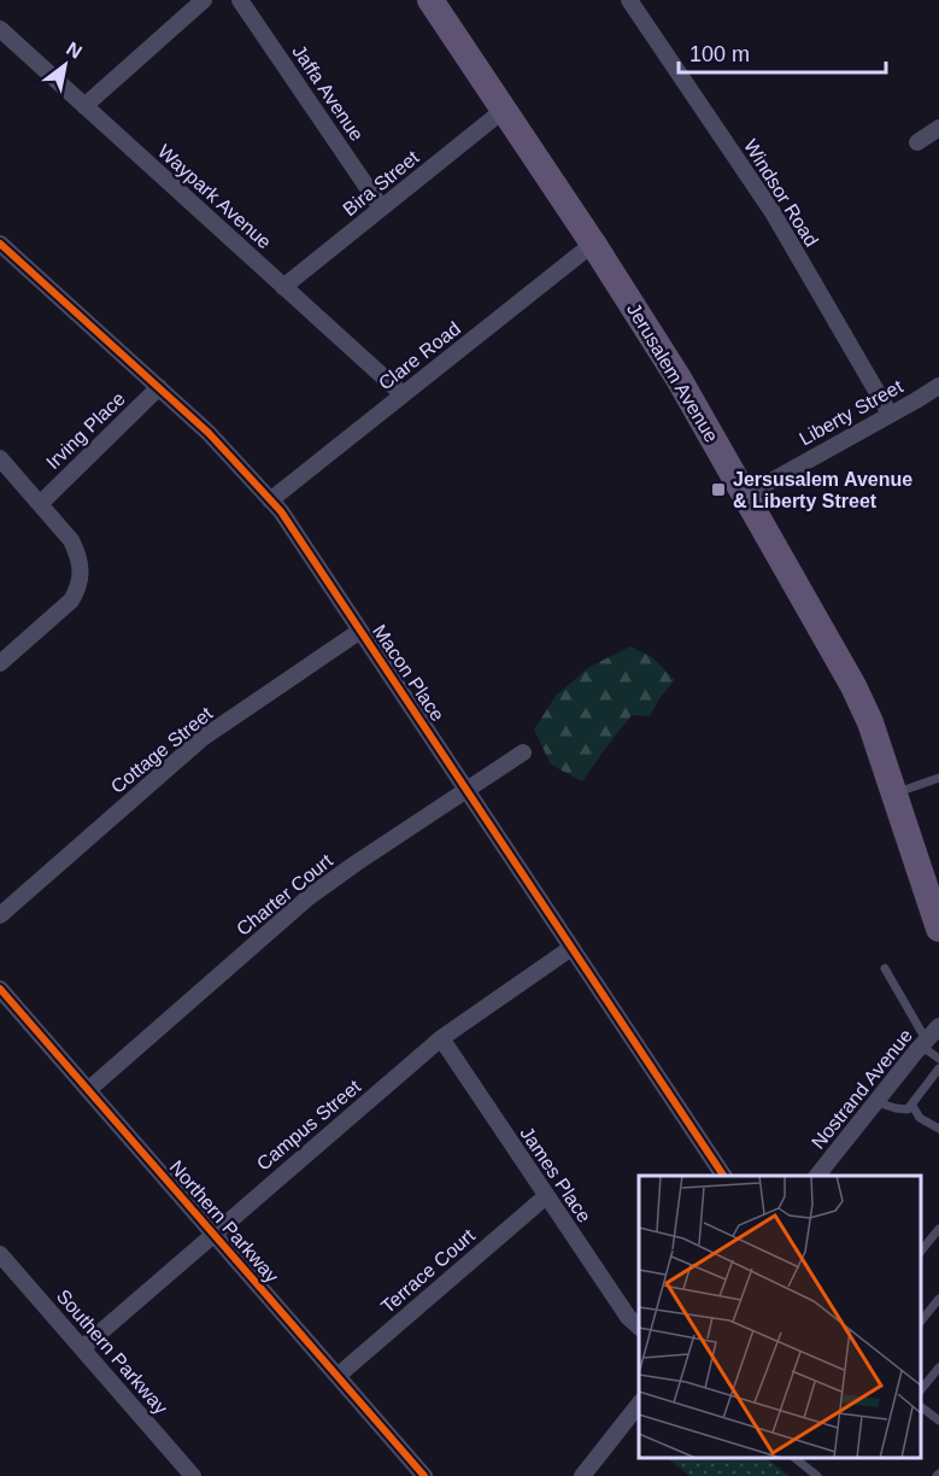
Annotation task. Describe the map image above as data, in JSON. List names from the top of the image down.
{
  "streets": {
    "main road": ["Jerusalem Avenue"],
    "street": [
      "Jaffa Avenue",
      "Bira Street",
      "Windsor Road",
      "Waypark Avenue",
      "Clare Road",
      "Liberty Street",
      "Irving Place",
      "Macon Place",
      "Cottage Street",
      "Charter Court",
      "Nostrand Avenue",
      "Campus Street",
      "James Place",
      "Northern Parkway",
      "Terrace Court",
      "Southern Parkway"
    ]
  },
  "crossings": [
    ["Jaffa Avenue", "Bira Street"],
    ["Bira Street", "Waypark Avenue"],
    ["Bira Street", "Jerusalem Avenue"],
    ["Windsor Road", "Liberty Street"],
    ["Waypark Avenue", "Clare Road"],
    ["Clare Road", "Jerusalem Avenue"],
    ["Clare Road", "Macon Place"],
    ["Jerusalem Avenue", "Liberty Street"],
    ["Irving Place", "Macon Place"],
    ["Macon Place", "Cottage Street"],
    ["Macon Place", "Charter Court"],
    ["Macon Place", "Campus Street"],
    ["Charter Court", "Northern Parkway"],
    ["Campus Street", "James Place"],
    ["Campus Street", "Northern Parkway"],
    ["Campus Street", "Southern Parkway"],
    ["James Place", "Terrace Court"],
    ["Northern Parkway", "Terrace Court"]
  ],
  "places": {
    "transit": ["Jersusalem Avenue & Liberty Street"]
  },
  "scale_bar": "100 m",
  "north": "top right"
}
